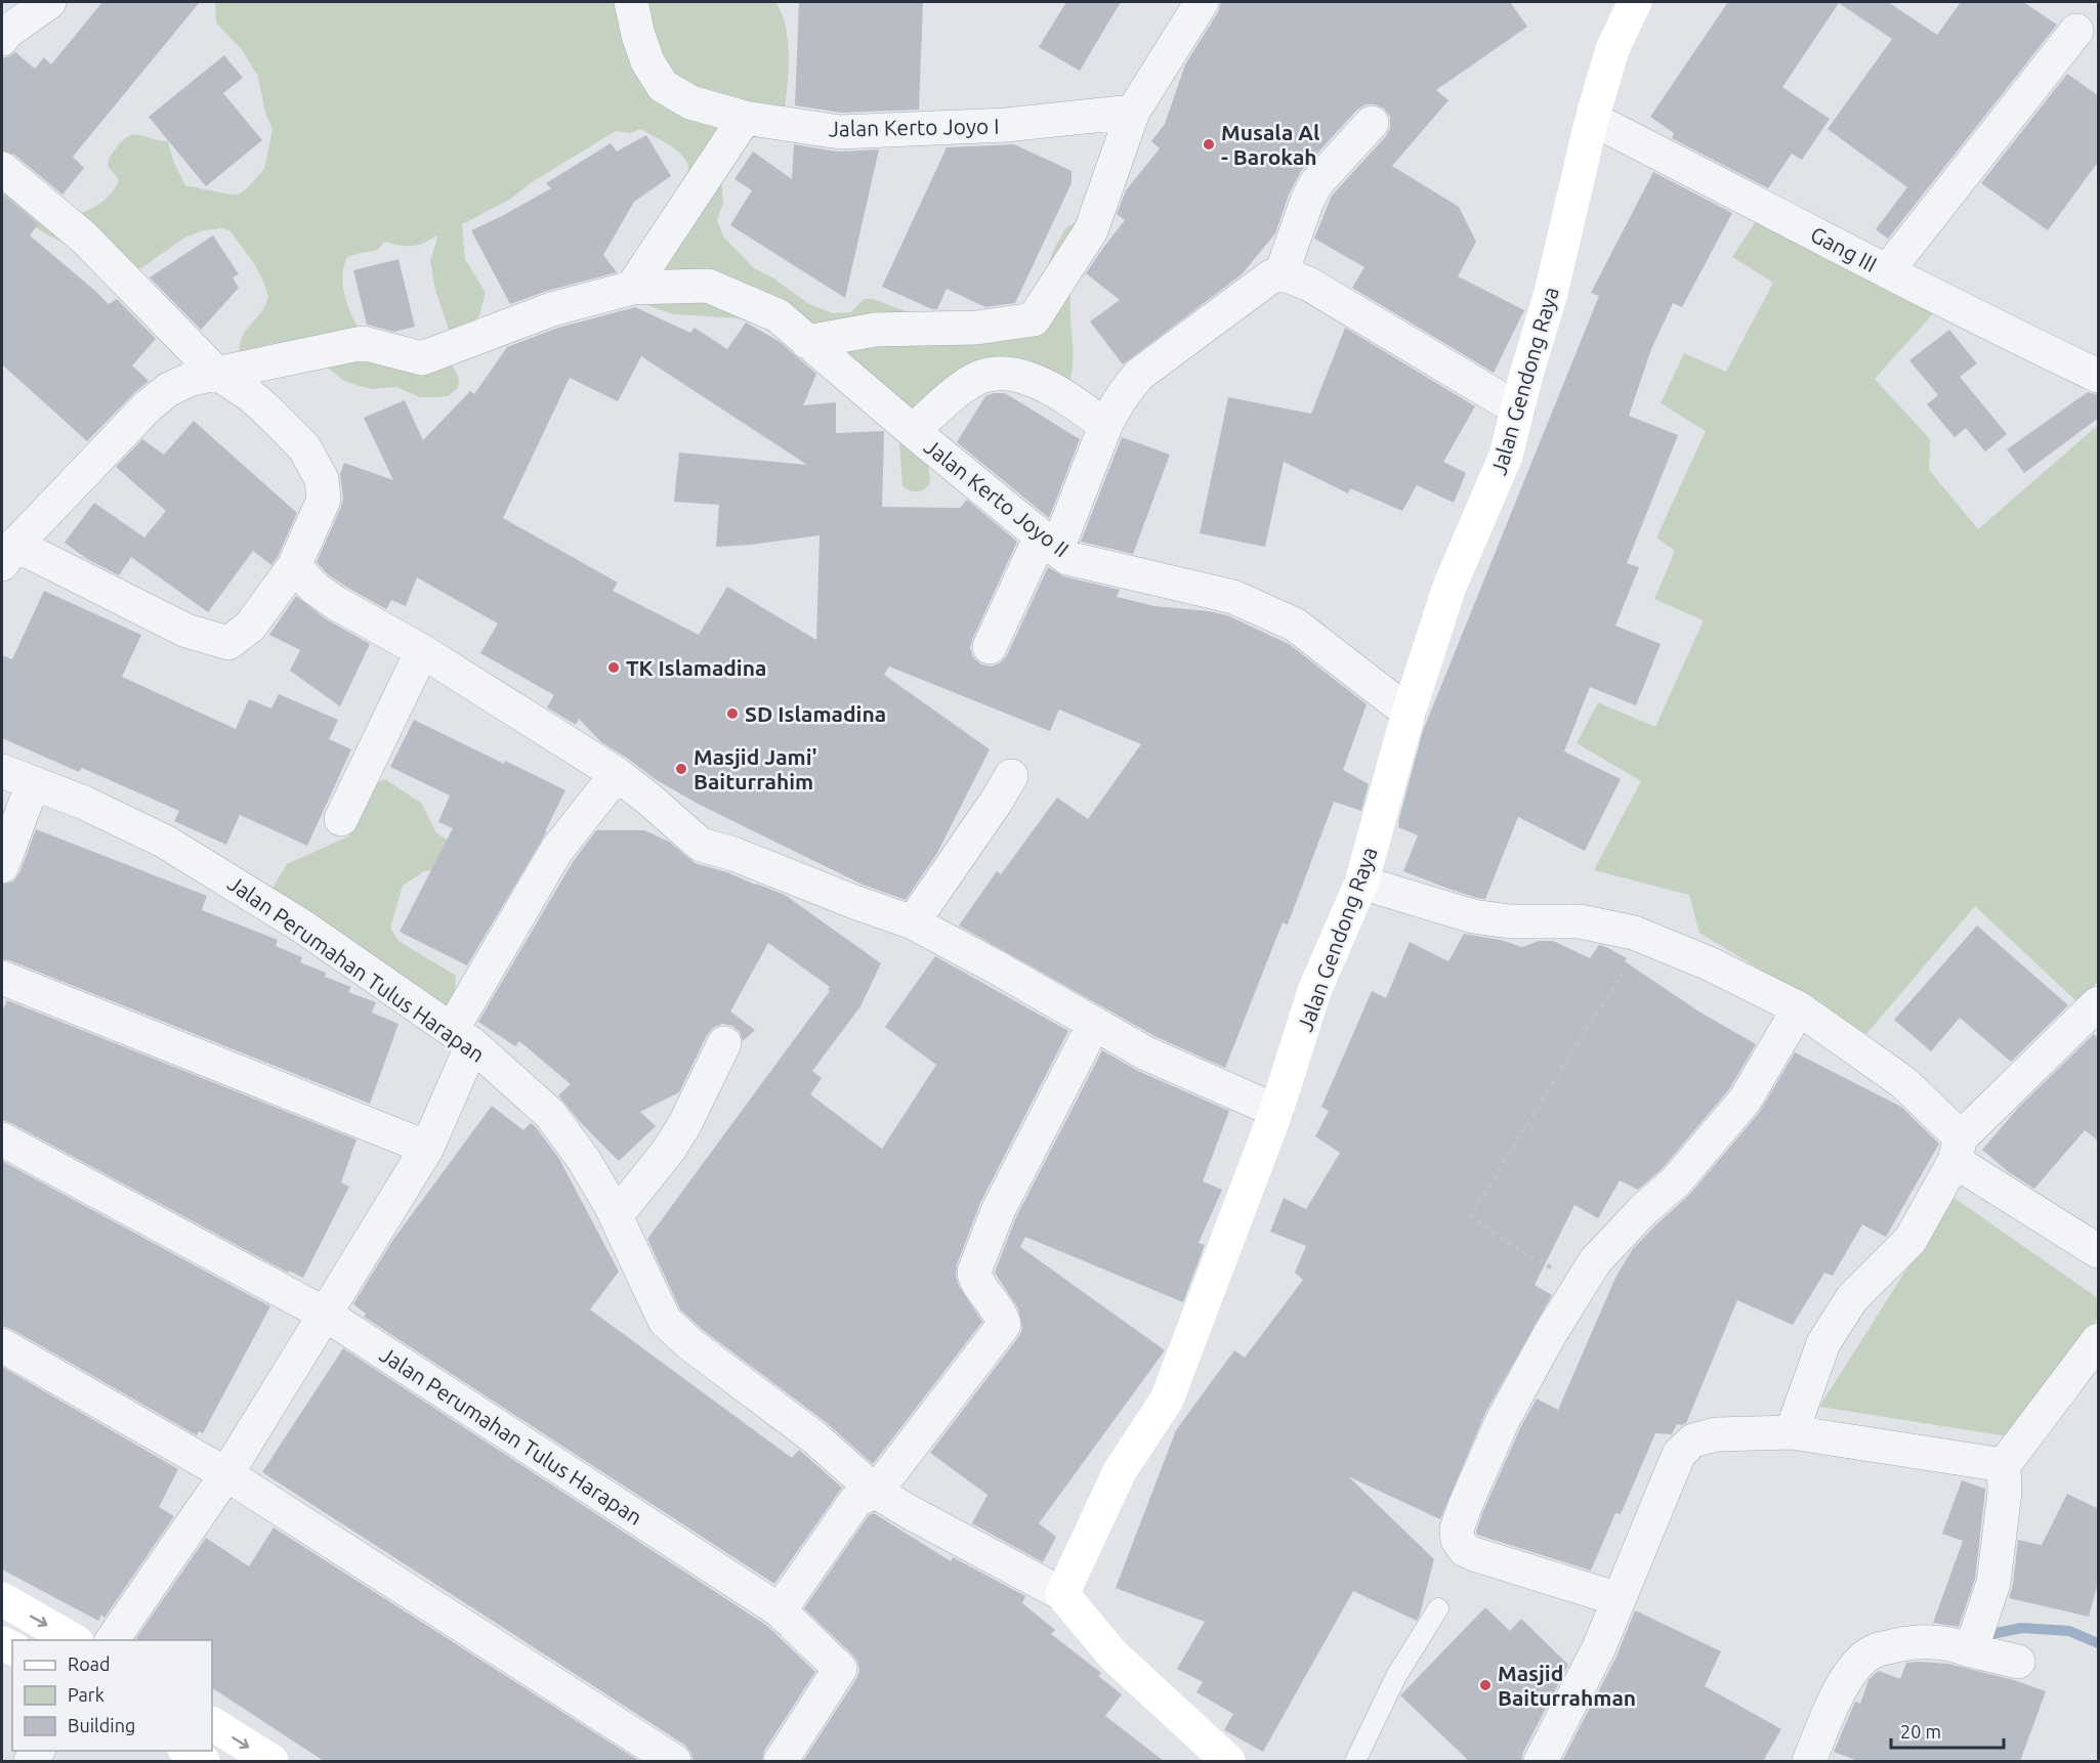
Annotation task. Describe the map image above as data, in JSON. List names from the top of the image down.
{
  "streets": {
    "main road": ["Jalan Gendong Raya"],
    "street": [
      "Jalan Kerto Joyo I",
      "Gang III",
      "Jalan Kerto Joyo II",
      "Jalan Perumahan Tulus Harapan"
    ]
  },
  "crossings": [
    ["Gang III", "Jalan Gendong Raya"],
    ["Jalan Gendong Raya", "Jalan Kerto Joyo II"],
    ["Jalan Gendong Raya", "Jalan Perumahan Tulus Harapan"]
  ],
  "places": [
    "Musala Al - Barokah",
    "TK Islamadina",
    "SD Islamadina",
    "Masjid Jami' Baiturrahim",
    "Masjid Baiturrahman"
  ],
  "legend": ["Road", "Park", "Building"],
  "scale_bar": "20 m"
}
